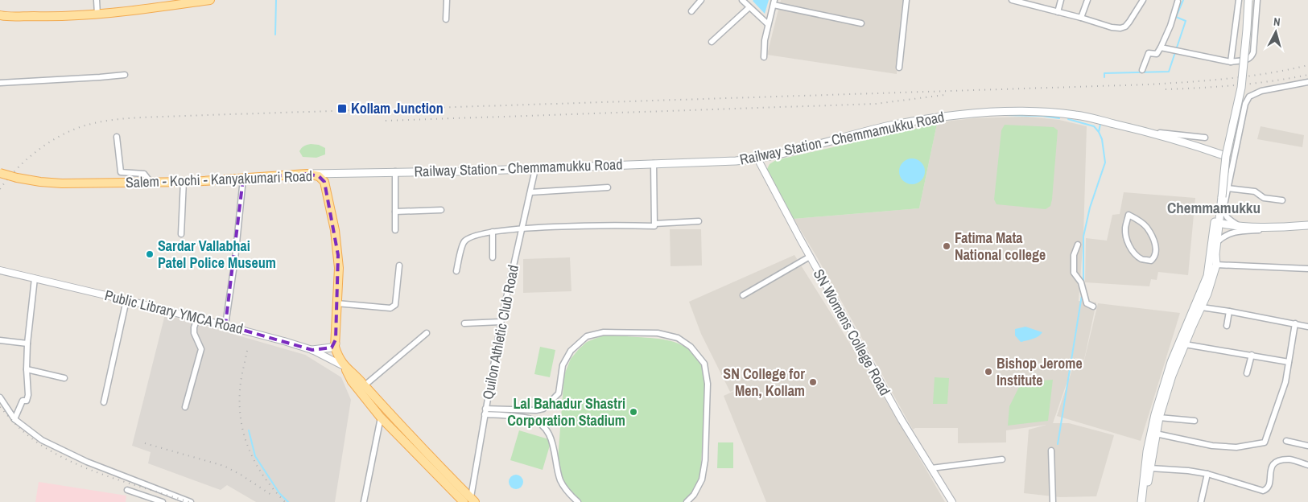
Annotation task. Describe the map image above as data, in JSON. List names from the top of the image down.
{
  "streets": {
    "main road": ["Railway Station - Chemmamukku Road", "Salem - Kochi - Kanyakumari Road"],
    "street": ["Public Library YMCA Road", "Quilon Athletic Club Road", "SN Womens College Road"]
  },
  "crossings": [
    ["Railway Station - Chemmamukku Road", "Salem - Kochi - Kanyakumari Road"],
    ["Railway Station - Chemmamukku Road", "Quilon Athletic Club Road"],
    ["Railway Station - Chemmamukku Road", "SN Womens College Road"],
    ["Salem - Kochi - Kanyakumari Road", "Public Library YMCA Road"],
    ["Salem - Kochi - Kanyakumari Road", "Quilon Athletic Club Road"]
  ],
  "districts": ["Chemmamukku"],
  "places": {
    "transit": ["Kollam Junction"],
    "other": [
      "Fatima Mata National college",
      "Sardar Vallabhai Patel Police Museum",
      "Bishop Jerome Institute",
      "SN College for Men, Kollam",
      "Lal Bahadur Shastri Corporation Stadium"
    ]
  },
  "north": "top"
}
